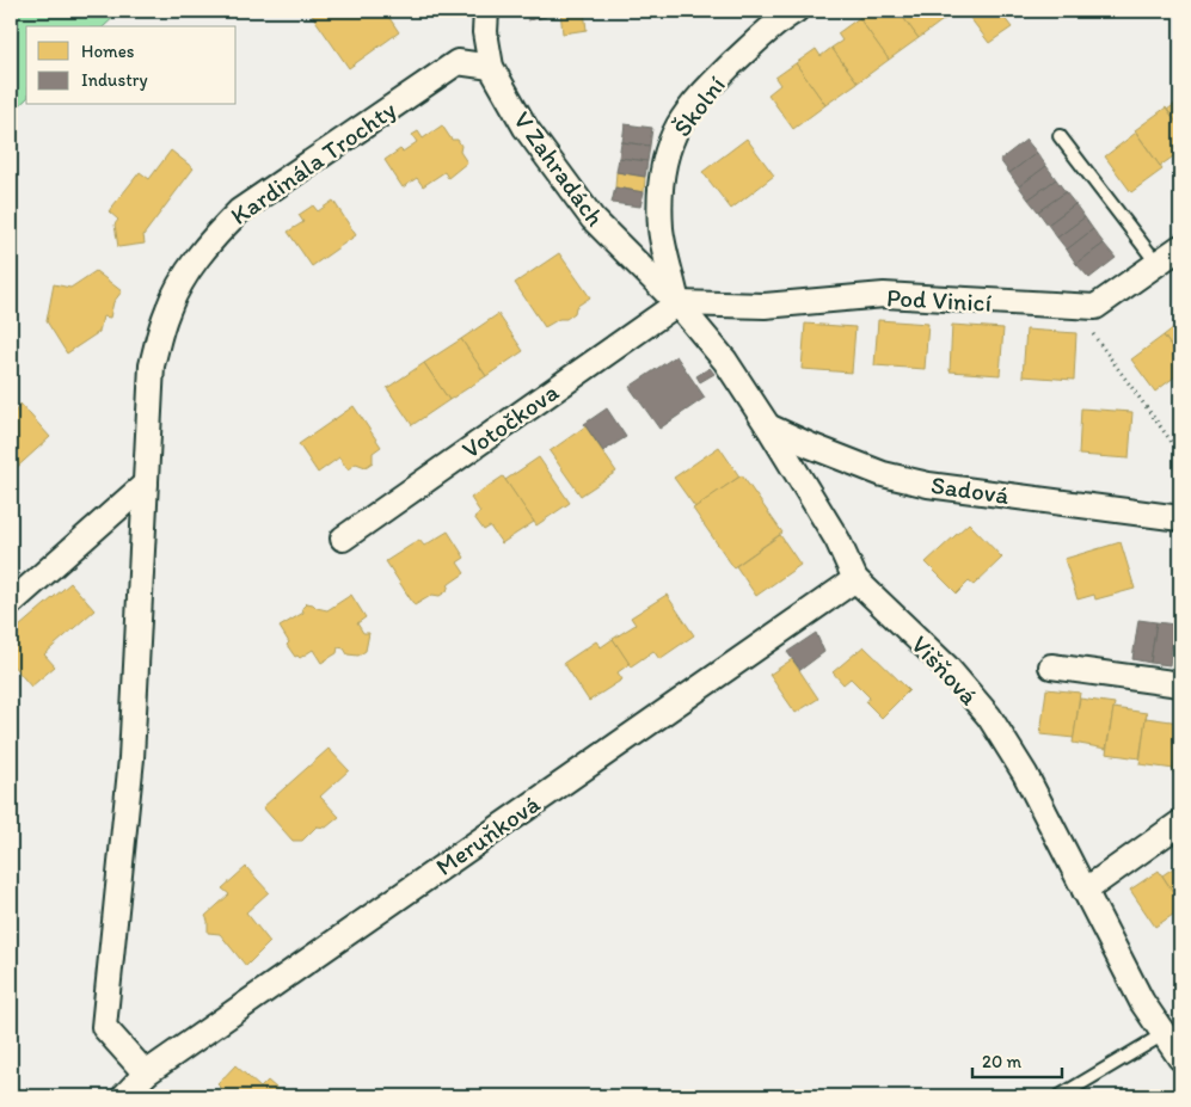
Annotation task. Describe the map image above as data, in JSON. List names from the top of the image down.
{
  "streets": {
    "street": [
      "Školní",
      "Kardinála Trochty",
      "V Zahradách",
      "Pod Vinicí",
      "Votočkova",
      "Sadová",
      "Višňová",
      "Meruňková"
    ]
  },
  "crossings": [
    ["Školní", "V Zahradách"],
    ["Školní", "Pod Vinicí"],
    ["Školní", "Votočkova"],
    ["Školní", "Višňová"],
    ["Kardinála Trochty", "V Zahradách"],
    ["Kardinála Trochty", "Meruňková"],
    ["V Zahradách", "Pod Vinicí"],
    ["V Zahradách", "Votočkova"],
    ["V Zahradách", "Višňová"],
    ["Pod Vinicí", "Votočkova"],
    ["Pod Vinicí", "Višňová"],
    ["Votočkova", "Višňová"],
    ["Sadová", "Višňová"],
    ["Višňová", "Meruňková"]
  ],
  "legend": ["Homes", "Industry"],
  "scale_bar": "20 m"
}
